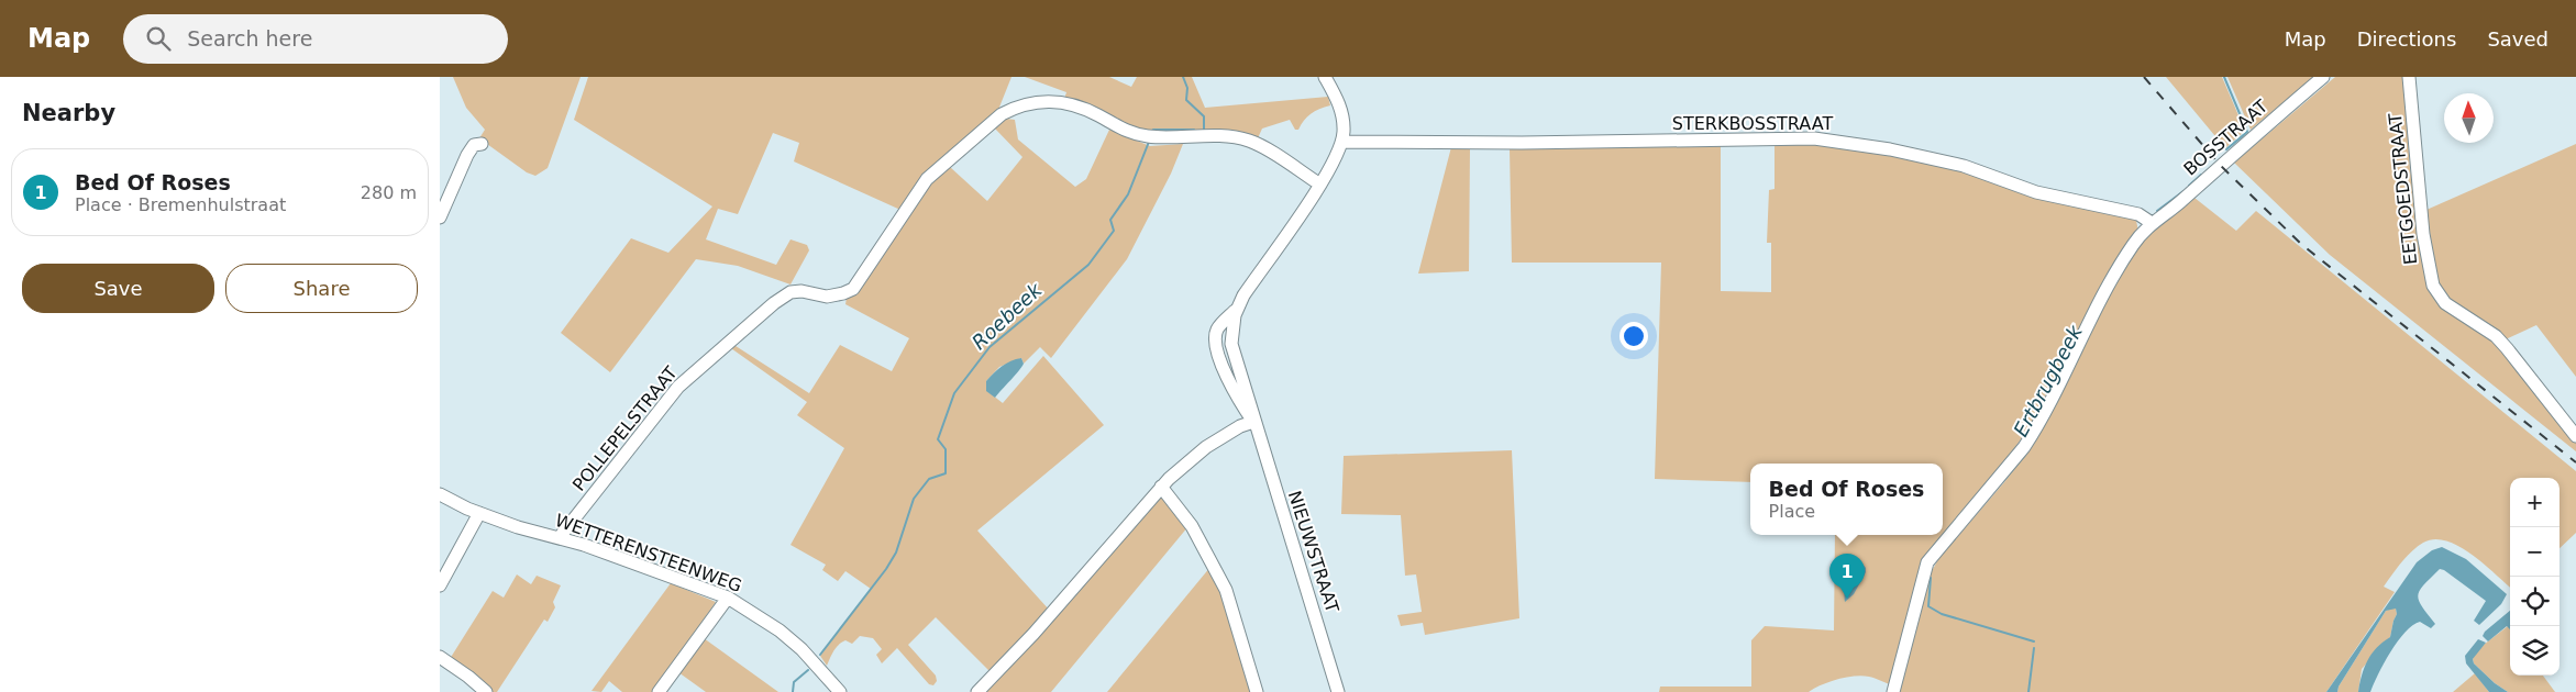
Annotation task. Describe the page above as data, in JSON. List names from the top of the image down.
{
  "streets": {
    "street": [
      "STERKBOSSTRAAT",
      "BOSSTRAAT",
      "EETGOEDSTRAAT",
      "POLLEPELSTRAAT",
      "NIEUWSTRAAT",
      "WETTERENSTEENWEG"
    ]
  },
  "crossings": [
    ["STERKBOSSTRAAT", "BOSSTRAAT"],
    ["STERKBOSSTRAAT", "NIEUWSTRAAT"],
    ["POLLEPELSTRAAT", "NIEUWSTRAAT"],
    ["POLLEPELSTRAAT", "WETTERENSTEENWEG"]
  ],
  "water": ["Roebeek", "Ertbrugbeek"],
  "north": "top",
  "page": {
    "header": "Map",
    "search": "Search here",
    "nav": ["Map", "Directions", "Saved"],
    "heading": "Nearby",
    "list": [
      {
        "mark": "1",
        "name": "Bed Of Roses",
        "note": "Place · Bremenhulstraat",
        "value": "280 m"
      }
    ],
    "buttons": ["Save", "Share"],
    "popup": ["Bed Of Roses", "Place"],
    "map_buttons": ["+", "−"],
    "pins": "1"
  }
}
